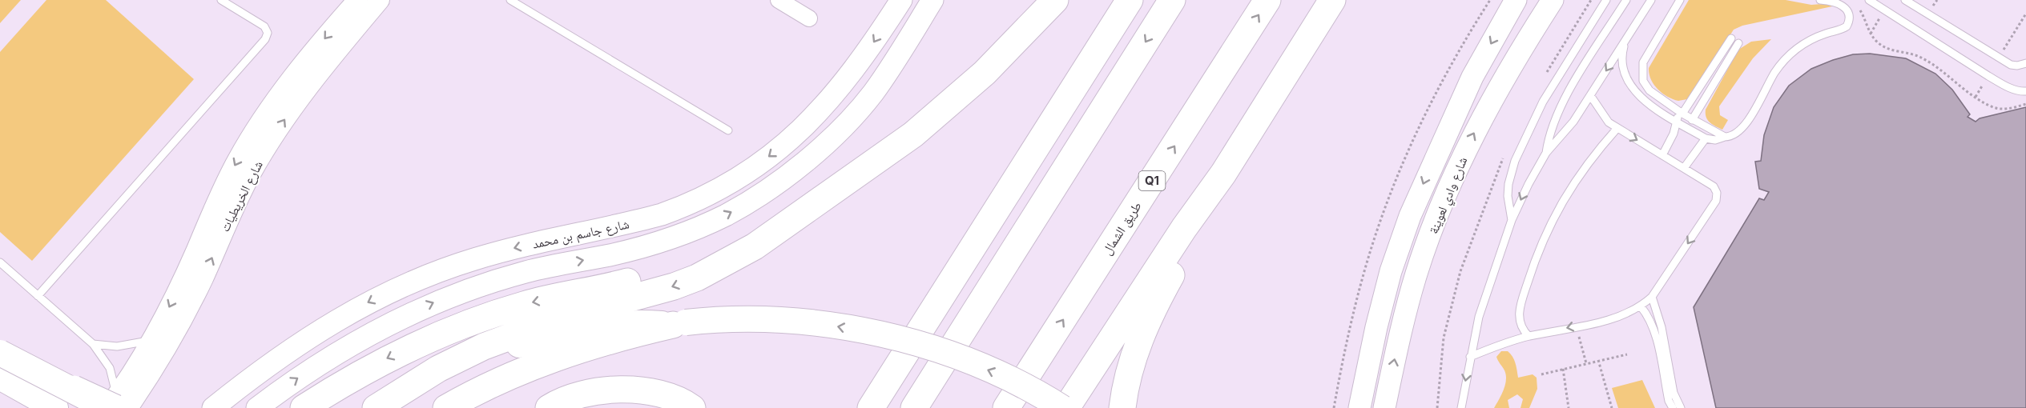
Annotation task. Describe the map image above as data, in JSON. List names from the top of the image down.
{
  "streets": {
    "highway": ["Q1", "طريق الشمال"],
    "main road": ["شارع وادي لعوينة", "شارع جاسم بن محمد"],
    "street": ["شارع الخريطيات"]
  }
}
